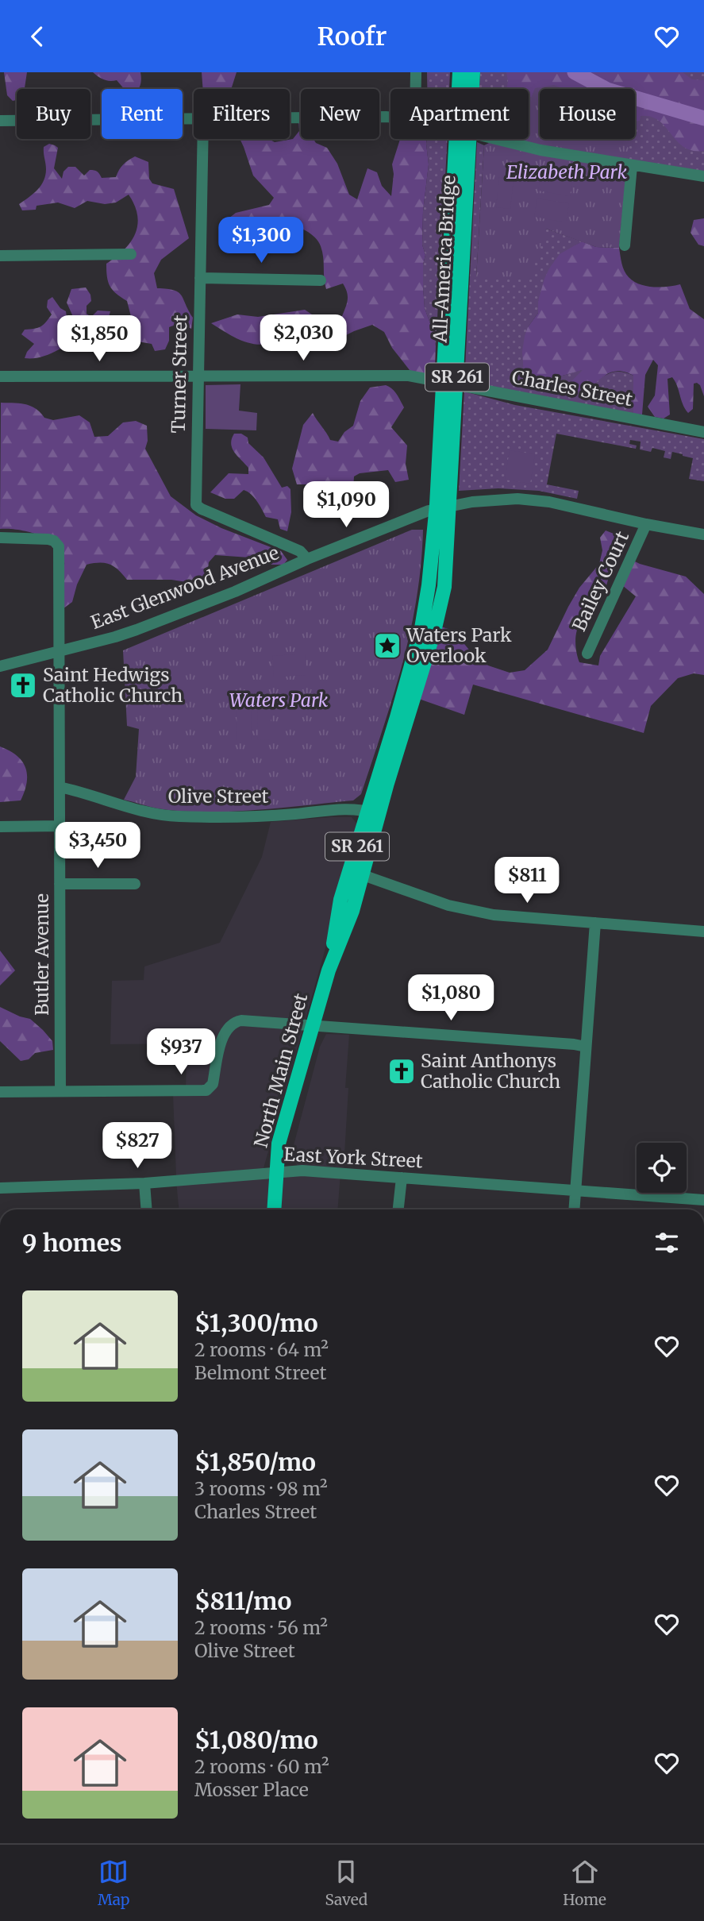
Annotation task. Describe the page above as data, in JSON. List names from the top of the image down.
{
  "streets": {
    "main road": ["All-America Bridge", "SR 261", "North Main Street"],
    "street": [
      "Turner Street",
      "Charles Street",
      "Bailey Court",
      "East Glenwood Avenue",
      "Olive Street",
      "Butler Avenue",
      "East York Street"
    ]
  },
  "crossings": [
    ["All-America Bridge", "North Main Street"],
    ["Turner Street", "Charles Street"],
    ["Turner Street", "East Glenwood Avenue"],
    ["Bailey Court", "East Glenwood Avenue"],
    ["East Glenwood Avenue", "Butler Avenue"],
    ["Olive Street", "Butler Avenue"],
    ["Olive Street", "North Main Street"],
    ["North Main Street", "East York Street"]
  ],
  "parks": ["Elizabeth Park", "Waters Park"],
  "places": {
    "place": ["Waters Park Overlook"],
    "church": ["Saint Hedwigs Catholic Church", "Saint Anthonys Catholic Church"]
  },
  "page": {
    "header": "Roofr",
    "chip": [
      "Buy",
      "Rent",
      "Filters",
      "New",
      "Apartment",
      "House"
    ],
    "price": [
      "$1,300",
      "$2,030",
      "$1,850",
      "$1,090",
      "$3,450",
      "$811",
      "$1,080",
      "$937",
      "$827"
    ],
    "heading": "9 homes",
    "list": [
      {
        "name": "$1,300/mo",
        "note": "2 rooms · 64 m² · Belmont Street"
      },
      {
        "name": "$1,850/mo",
        "note": "3 rooms · 98 m² · Charles Street"
      },
      {
        "name": "$811/mo",
        "note": "2 rooms · 56 m² · Olive Street"
      },
      {
        "name": "$1,080/mo",
        "note": "2 rooms · 60 m² · Mosser Place"
      }
    ],
    "tabs": ["Map", "Saved", "Home"]
  }
}
